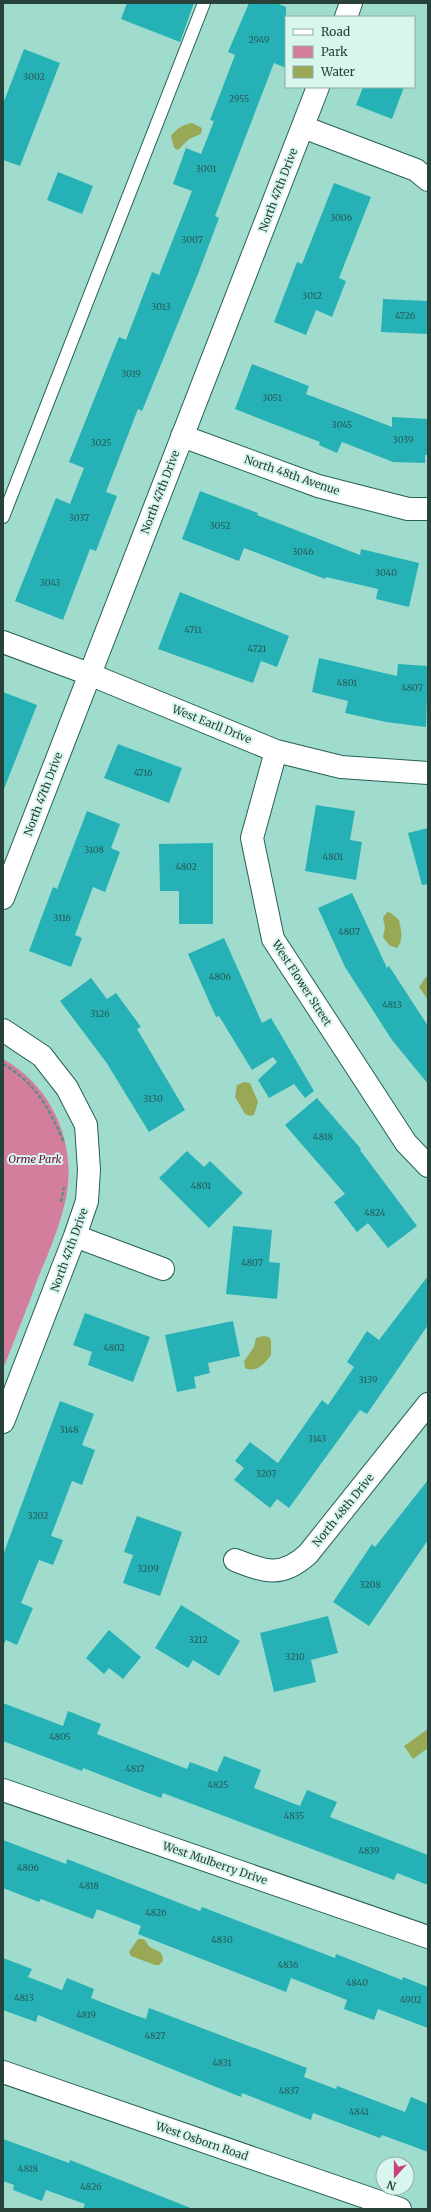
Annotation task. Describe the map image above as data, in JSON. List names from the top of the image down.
{
  "streets": {
    "street": [
      "North 47th Drive",
      "North 48th Avenue",
      "West Earll Drive",
      "West Flower Street",
      "North 48th Drive",
      "West Mulberry Drive",
      "West Osborn Road"
    ]
  },
  "crossings": [
    ["North 47th Drive", "North 48th Avenue"],
    ["North 47th Drive", "West Earll Drive"],
    ["West Earll Drive", "West Flower Street"]
  ],
  "parks": ["Orme Park"],
  "house_numbers": [
    "2949",
    "3002",
    "2955",
    "3001",
    "3006",
    "3007",
    "3012",
    "3013",
    "4726",
    "3019",
    "3051",
    "3045",
    "3039",
    "3025",
    "3037",
    "3052",
    "3046",
    "3040",
    "3043",
    "4711",
    "4721",
    "4801",
    "4807",
    "4716",
    "3108",
    "4801",
    "4802",
    "3116",
    "4807",
    "4806",
    "4813",
    "3126",
    "3130",
    "4818",
    "4801",
    "4824",
    "4807",
    "4802",
    "3139",
    "3148",
    "3143",
    "3207",
    "3202",
    "3209",
    "3208",
    "3212",
    "3210",
    "4805",
    "4817",
    "4825",
    "4835",
    "4839",
    "4806",
    "4818",
    "4826",
    "4830",
    "4836",
    "4840",
    "4813",
    "4902",
    "4819",
    "4827",
    "4831",
    "4837",
    "4841",
    "4818",
    "4826"
  ],
  "legend": ["Road", "Park", "Water"],
  "north": "bottom"
}
